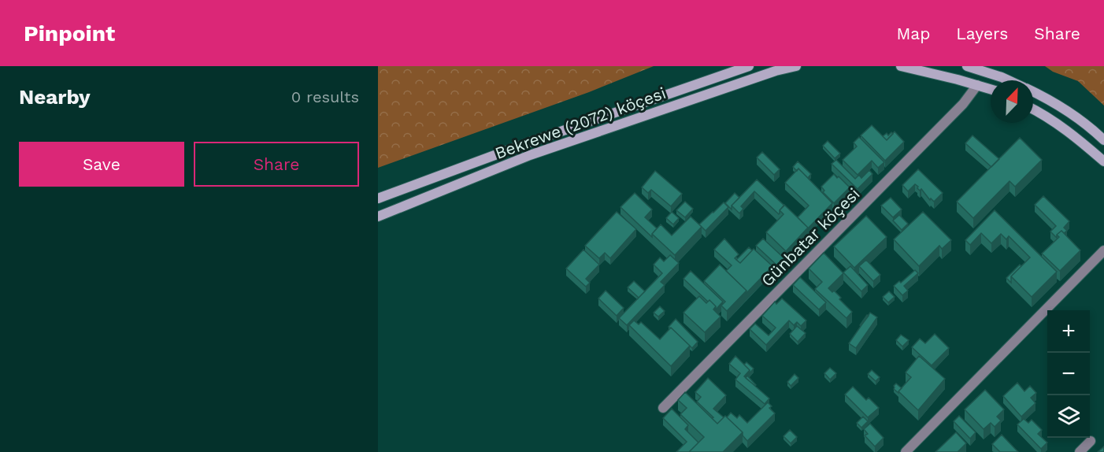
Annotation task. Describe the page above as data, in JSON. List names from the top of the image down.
{
  "streets": {
    "main road": ["Bekrewe (2072) köçesi"],
    "street": ["Günbatar köçesi"]
  },
  "north": "top right",
  "page": {
    "header": "Pinpoint",
    "nav": ["Map", "Layers", "Share"],
    "heading": ["Nearby", "0 results"],
    "buttons": ["Save", "Share"],
    "map_buttons": ["+", "−"]
  }
}
